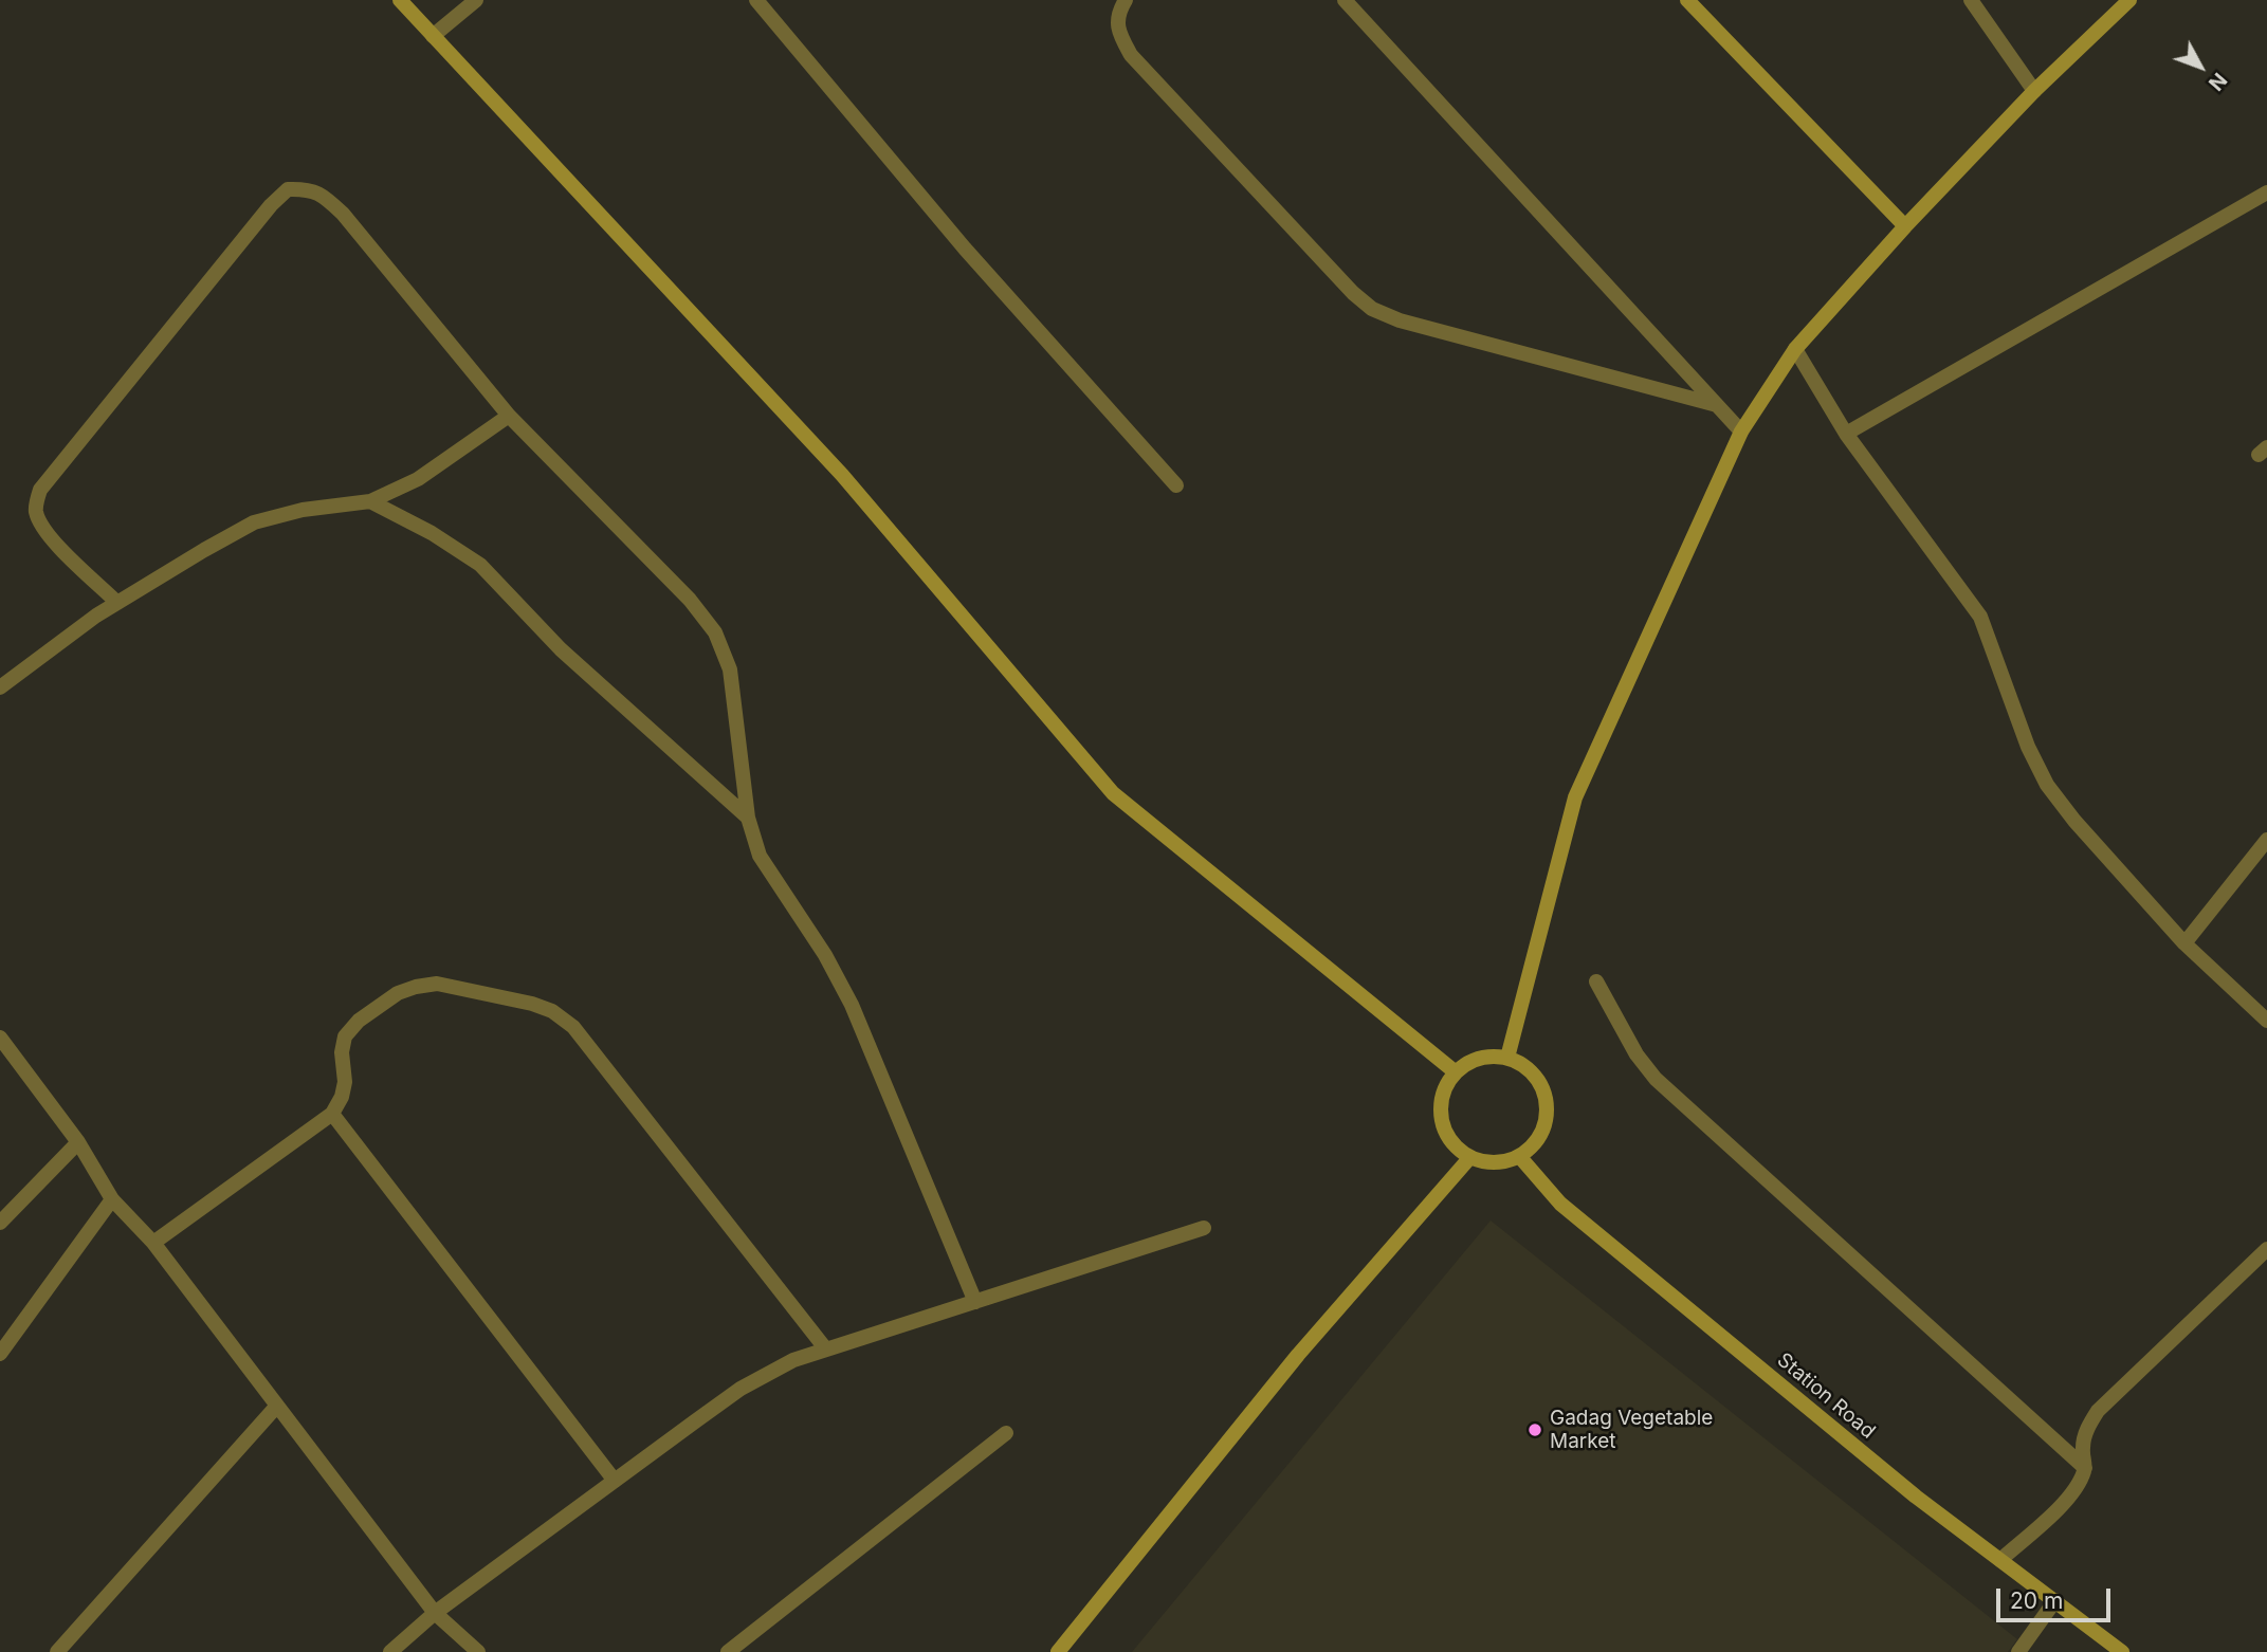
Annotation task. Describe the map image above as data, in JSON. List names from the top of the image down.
{
  "streets": {
    "main road": ["Station Road"]
  },
  "places": ["Gadag Vegetable Market"],
  "scale_bar": "20 m",
  "north": "bottom right"
}
